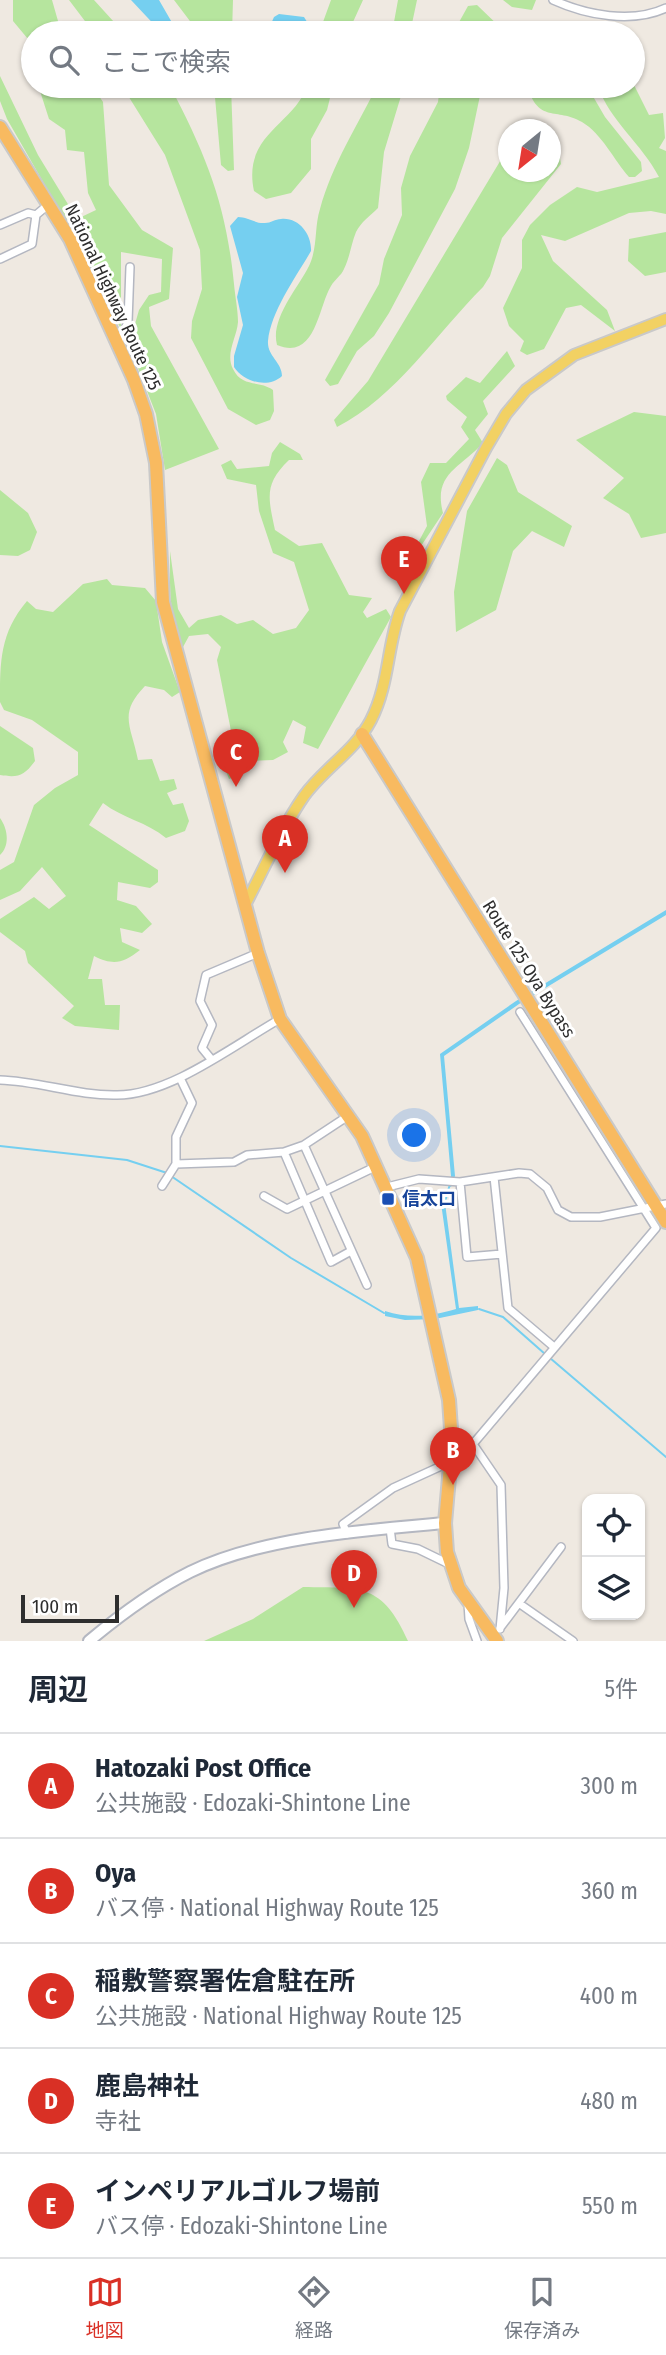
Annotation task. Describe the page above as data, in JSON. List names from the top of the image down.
{
  "streets": {
    "highway": ["National Highway Route 125", "Route 125 Oya Bypass"]
  },
  "places": {
    "transit": ["信太口"]
  },
  "scale_bar": "100 m",
  "north": "bottom left",
  "page": {
    "search": "ここで検索",
    "pins": [
      "E",
      "C",
      "A",
      "B",
      "D"
    ],
    "scale": "100 m",
    "heading": ["周辺", "5件"],
    "list": [
      {
        "mark": "A",
        "name": "Hatozaki Post Office",
        "note": "公共施設 · Edozaki-Shintone Line",
        "value": "300 m"
      },
      {
        "mark": "B",
        "name": "Oya",
        "note": "バス停 · National Highway Route 125",
        "value": "360 m"
      },
      {
        "mark": "C",
        "name": "稲敷警察署佐倉駐在所",
        "note": "公共施設 · National Highway Route 125",
        "value": "400 m"
      },
      {
        "mark": "D",
        "name": "鹿島神社",
        "note": "寺社",
        "value": "480 m"
      },
      {
        "mark": "E",
        "name": "インペリアルゴルフ場前",
        "note": "バス停 · Edozaki-Shintone Line",
        "value": "550 m"
      }
    ],
    "nav": ["地図", "経路", "保存済み"]
  }
}
